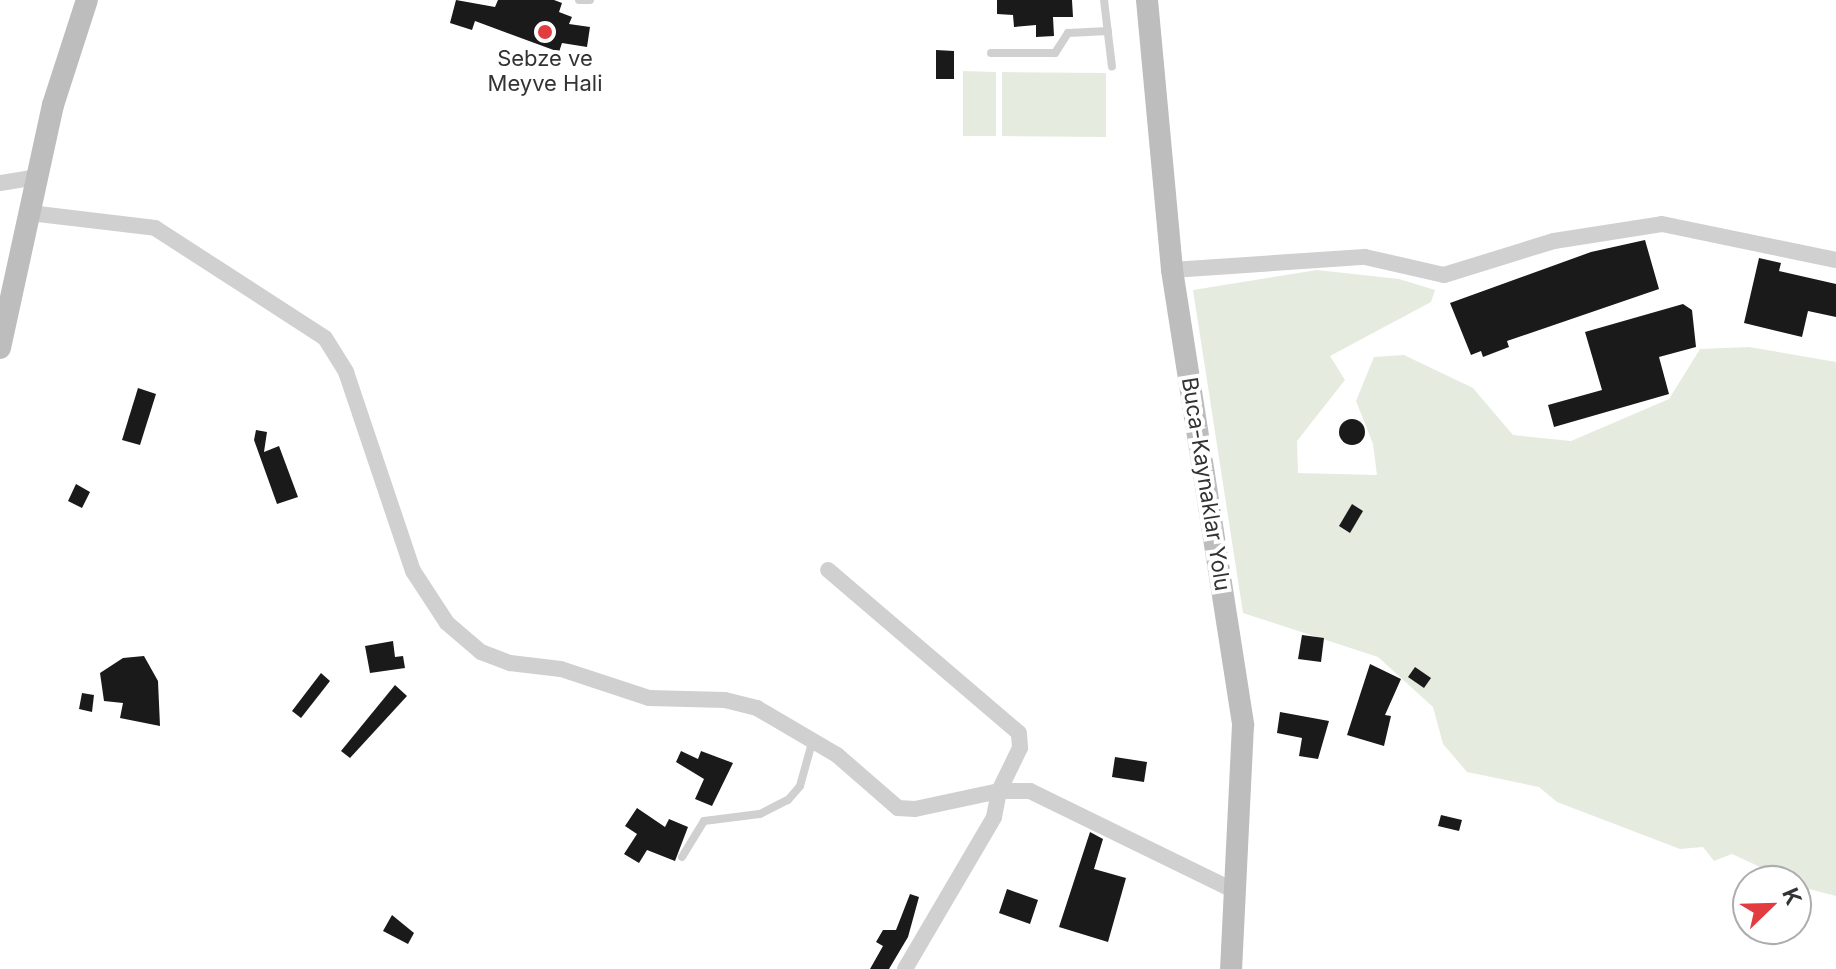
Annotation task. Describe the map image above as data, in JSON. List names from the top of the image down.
{
  "streets": {
    "street": ["Buca-Kaynaklar Yolu"]
  },
  "places": ["Sebze ve Meyve Hali"],
  "north": "top right"
}
